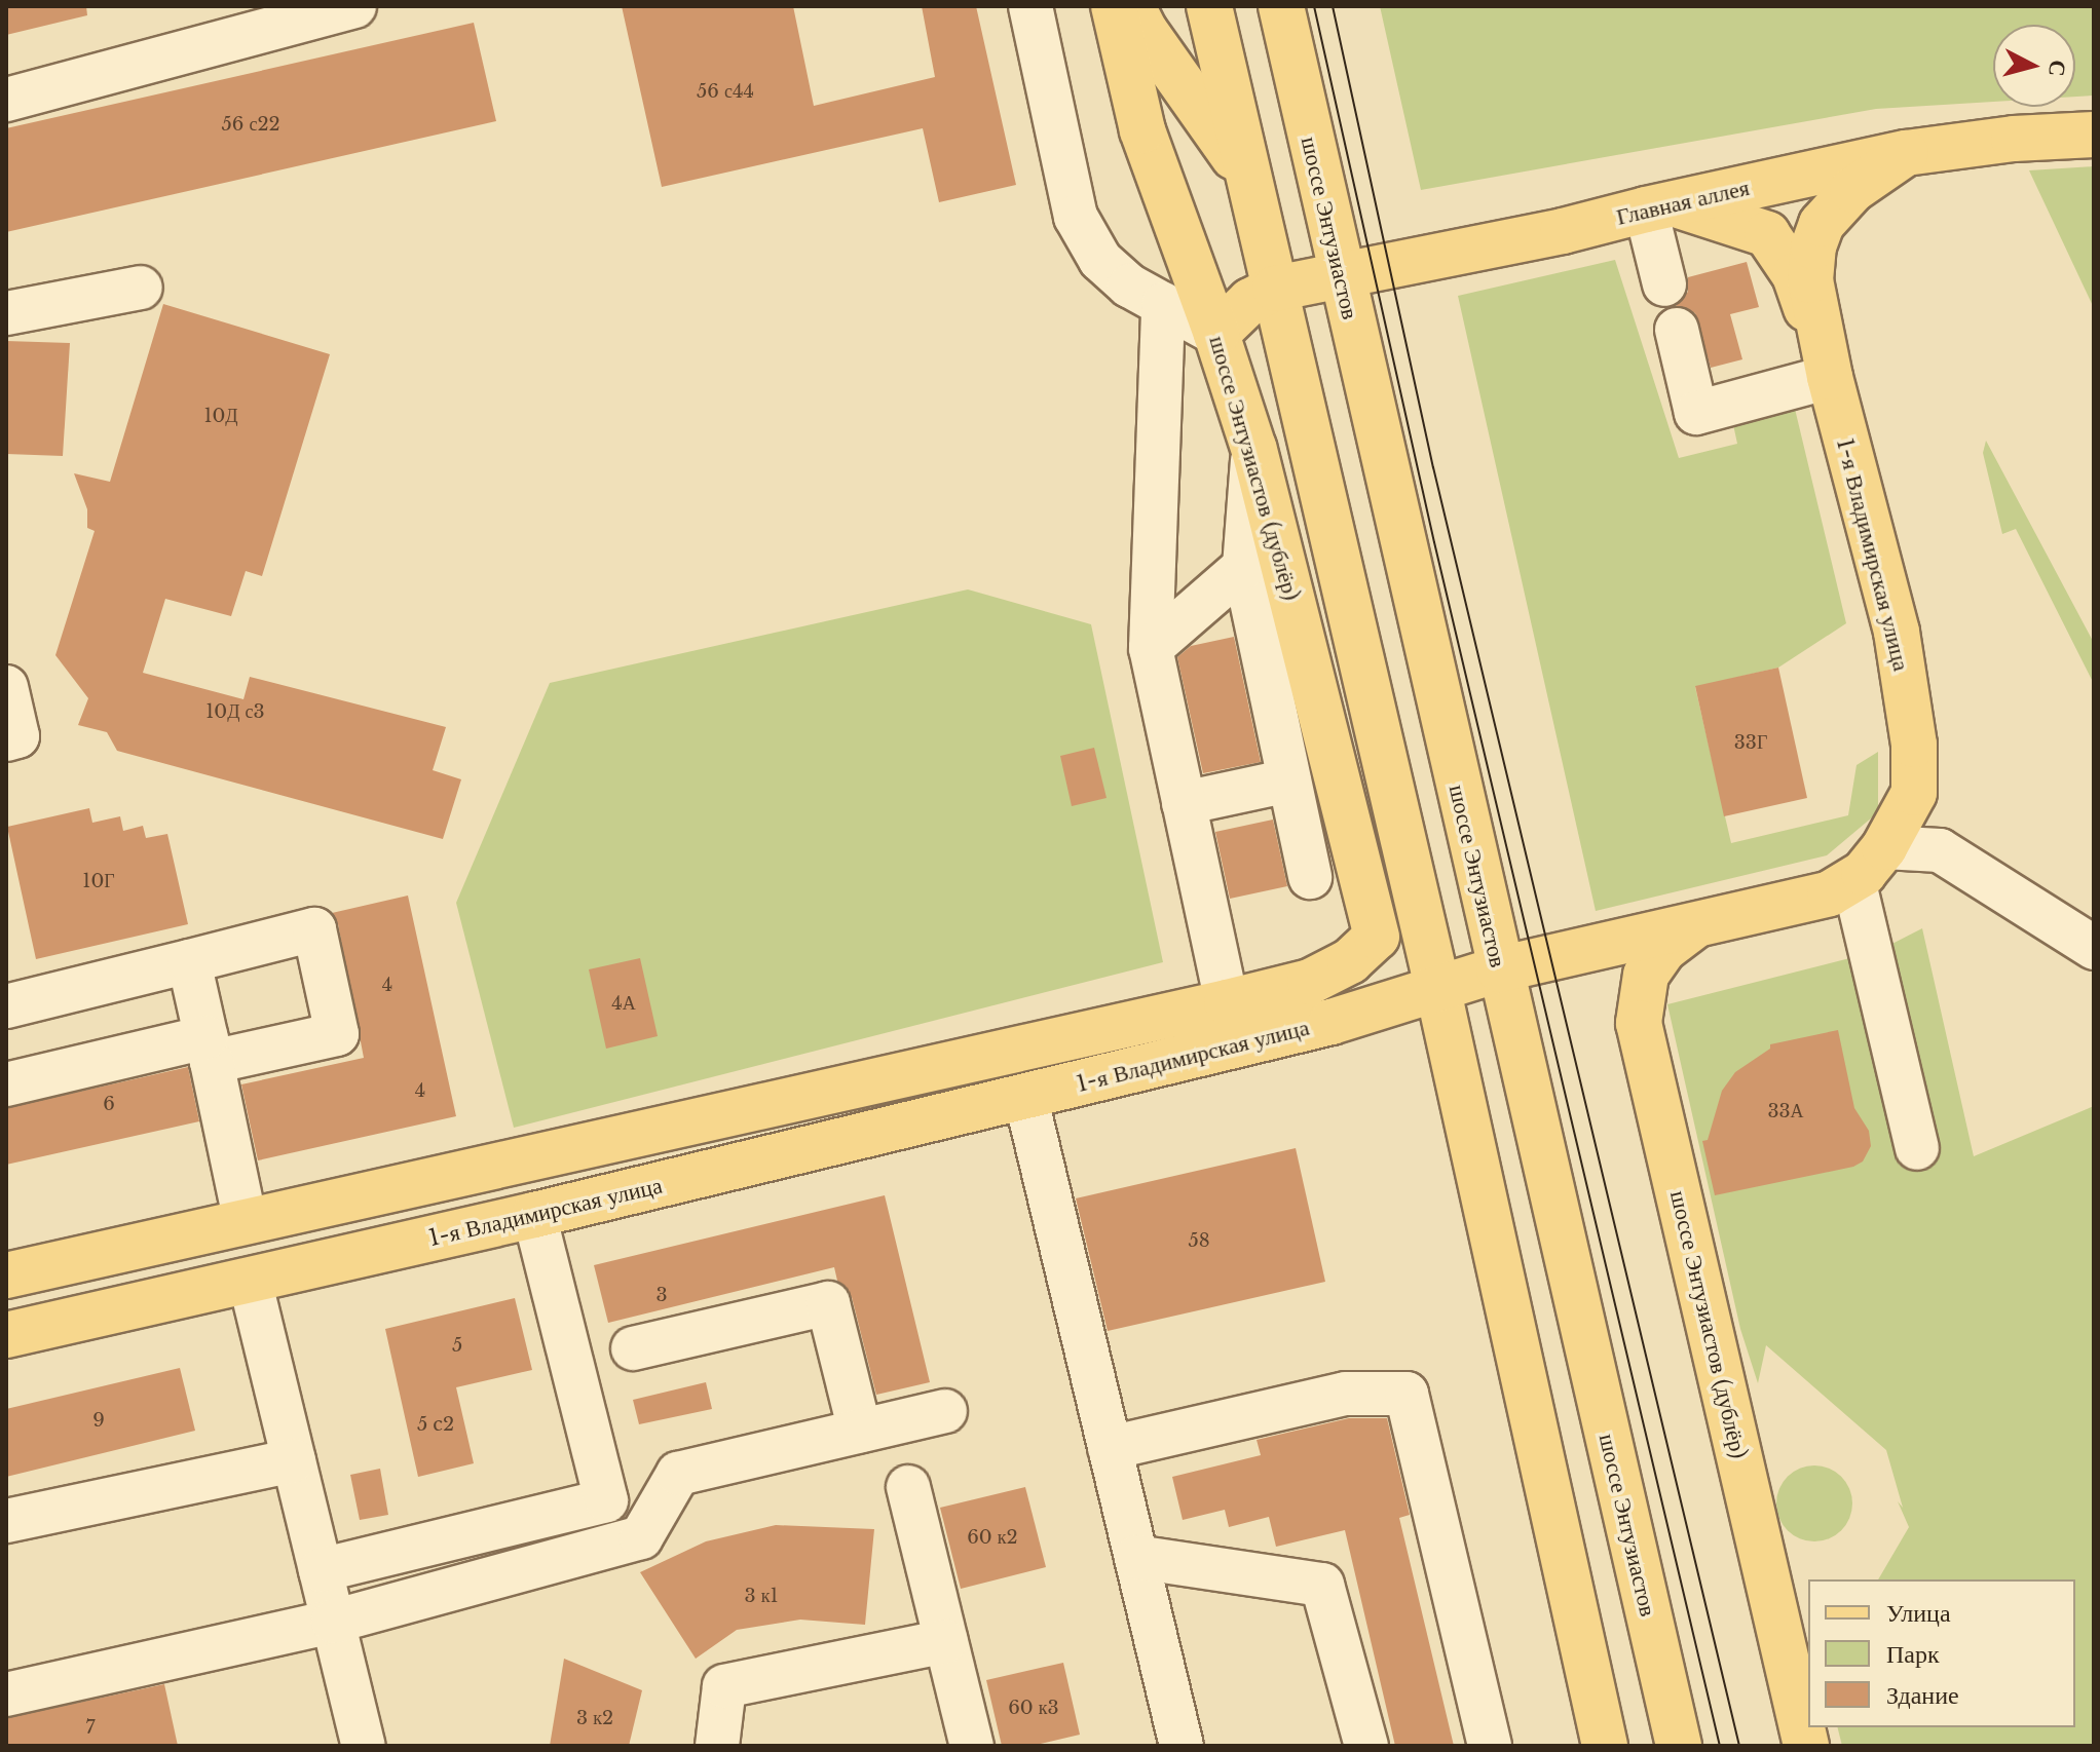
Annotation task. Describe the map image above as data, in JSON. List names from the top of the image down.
{
  "streets": {
    "main road": [
      "Главная аллея",
      "шоссе Энтузиастов",
      "шоссе Энтузиастов (дублёр)",
      "1-я Владимирская улица"
    ]
  },
  "crossings": [
    ["Главная аллея", "шоссе Энтузиастов"],
    ["Главная аллея", "1-я Владимирская улица"],
    ["шоссе Энтузиастов", "1-я Владимирская улица"],
    ["шоссе Энтузиастов (дублёр)", "1-я Владимирская улица"]
  ],
  "house_numbers": [
    "56 с44",
    "56 с22",
    "10Д",
    "10Д с3",
    "33Г",
    "10Г",
    "4",
    "4А",
    "4",
    "6",
    "33А",
    "58",
    "3",
    "5",
    "9",
    "5 c2",
    "60 к2",
    "3 к1",
    "60 к3",
    "3 к2",
    "7"
  ],
  "legend": ["Улица", "Парк", "Здание"],
  "north": "right"
}
